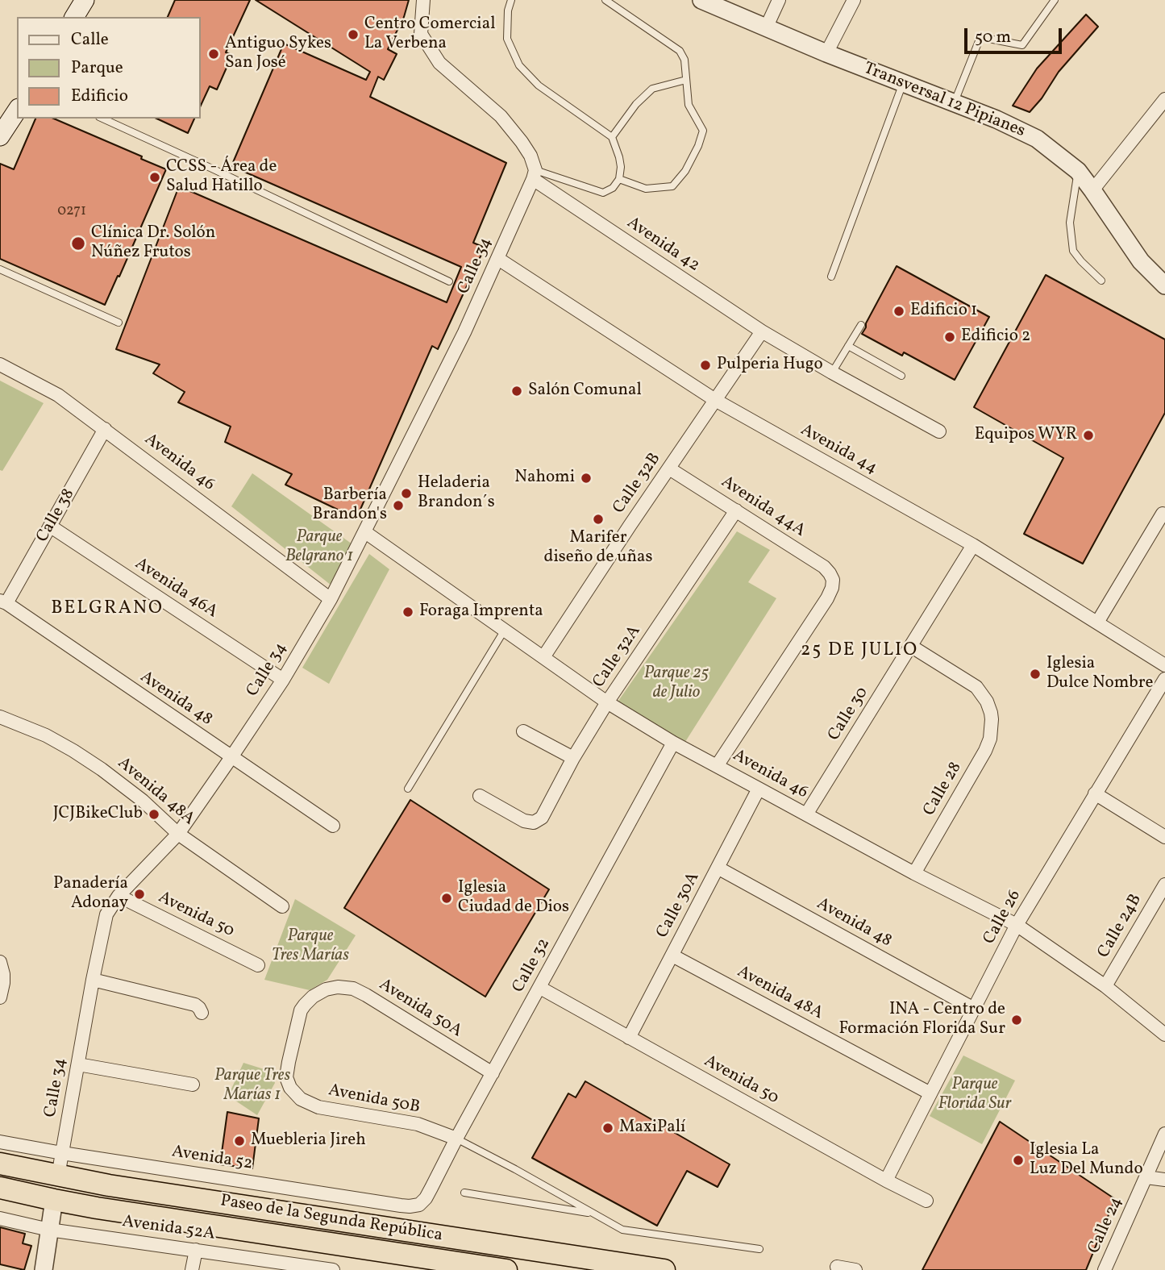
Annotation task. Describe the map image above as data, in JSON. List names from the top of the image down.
{
  "streets": {
    "highway": ["Paseo de la Segunda República"],
    "street": [
      "Transversal 12 Pipianes",
      "Avenida 42",
      "Calle 34",
      "Avenida 44",
      "Avenida 46",
      "Calle 32B",
      "Avenida 44A",
      "Calle 38",
      "Avenida 46A",
      "Calle 32A",
      "Avenida 48",
      "Calle 30",
      "Calle 28",
      "Avenida 48A",
      "Calle 30A",
      "Avenida 50",
      "Calle 26",
      "Calle 24B",
      "Calle 32",
      "Avenida 50A",
      "Avenida 50B",
      "Avenida 52",
      "Calle 24",
      "Avenida 52A"
    ]
  },
  "crossings": [
    ["Avenida 42", "Calle 34"],
    ["Avenida 42", "Calle 32B"],
    ["Calle 34", "Avenida 44"],
    ["Calle 34", "Avenida 46"],
    ["Calle 34", "Avenida 46A"],
    ["Calle 34", "Avenida 48"],
    ["Calle 34", "Avenida 48A"],
    ["Calle 34", "Avenida 50"],
    ["Calle 34", "Avenida 52"],
    ["Calle 34", "Paseo de la Segunda República"],
    ["Avenida 44", "Calle 32B"],
    ["Avenida 44", "Calle 30"],
    ["Avenida 46", "Calle 32B"],
    ["Avenida 46", "Avenida 44A"],
    ["Avenida 46", "Calle 38"],
    ["Avenida 46", "Calle 32A"],
    ["Avenida 46", "Calle 30"],
    ["Avenida 46", "Calle 28"],
    ["Avenida 46", "Calle 30A"],
    ["Avenida 46", "Calle 26"],
    ["Avenida 46", "Calle 24B"],
    ["Avenida 46", "Calle 32"],
    ["Calle 32B", "Avenida 44A"],
    ["Avenida 44A", "Calle 32A"],
    ["Calle 38", "Avenida 46A"],
    ["Calle 38", "Avenida 48"],
    ["Avenida 48", "Calle 30A"],
    ["Avenida 48", "Calle 26"],
    ["Calle 30", "Calle 28"],
    ["Avenida 48A", "Calle 30A"],
    ["Avenida 48A", "Calle 26"],
    ["Calle 30A", "Avenida 50"],
    ["Avenida 50", "Calle 26"],
    ["Avenida 50", "Calle 32"],
    ["Calle 32", "Avenida 50A"],
    ["Calle 32", "Avenida 50B"],
    ["Calle 32", "Avenida 52"],
    ["Avenida 50A", "Avenida 50B"]
  ],
  "districts": ["BELGRANO", "25 DE JULIO"],
  "parks": [
    "Parque Belgrano 1",
    "Parque 25 de Julio",
    "Parque Tres Marías",
    "Parque Tres Marías 1",
    "Parque Florida Sur"
  ],
  "places": [
    "Centro Comercial La Verbena",
    "Antiguo Sykes San José",
    "CCSS - Área de Salud Hatillo",
    "Clínica Dr. Solón Núñez Frutos",
    "Edificio 1",
    "Edificio 2",
    "Pulperia Hugo",
    "Salón Comunal",
    "Equipos WYR",
    "Nahomi",
    "Heladeria Brandon´s",
    "Barbería Brandon's",
    "Marifer diseño de uñas",
    "Foraga Imprenta",
    "Iglesia Dulce Nombre",
    "JCJBikeClub",
    "Panadería Adonay",
    "Iglesia Ciudad de Dios",
    "INA - Centro de Formación Florida Sur",
    "MaxiPalí",
    "Muebleria Jireh",
    "Iglesia La Luz Del Mundo"
  ],
  "house_numbers": ["0271"],
  "legend": ["Calle", "Parque", "Edificio"],
  "scale_bar": "50 m"
}
